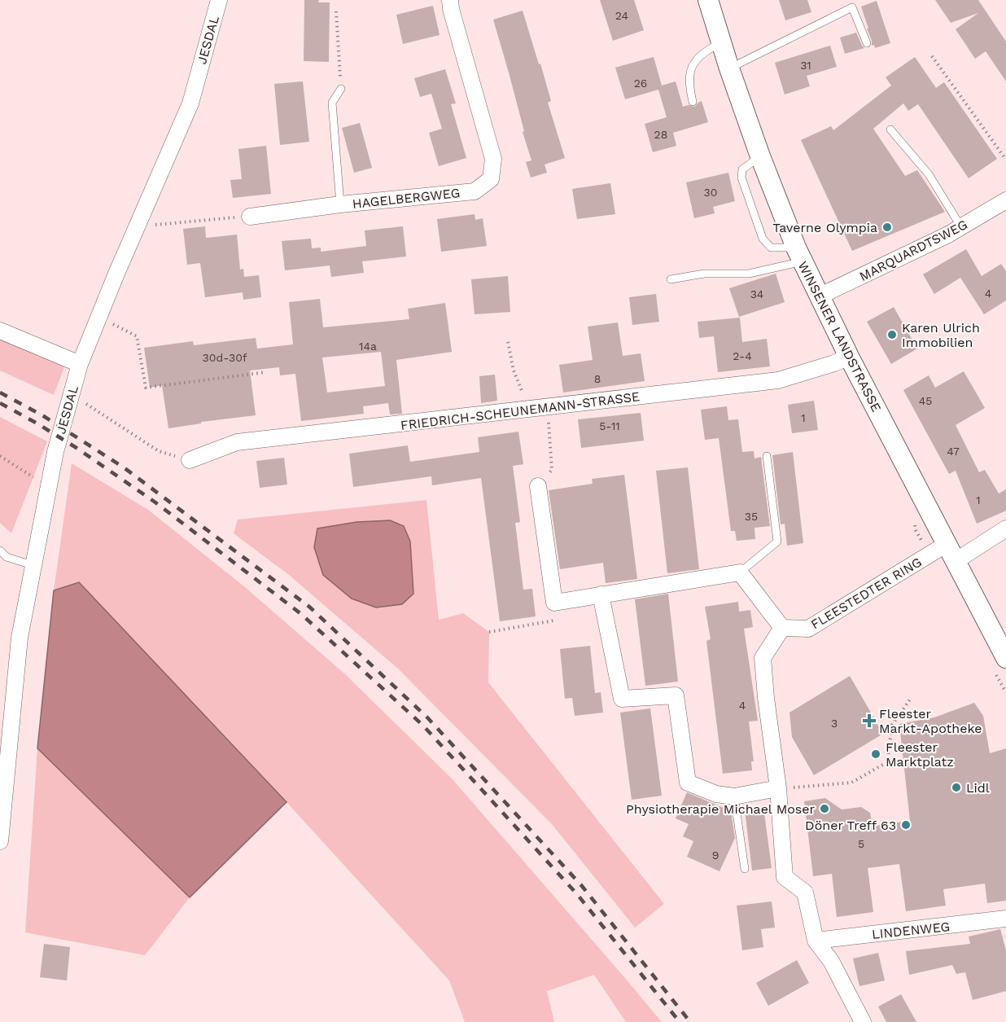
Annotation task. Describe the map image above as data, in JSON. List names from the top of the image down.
{
  "streets": {
    "street": [
      "JESDAL",
      "HAGELBERGWEG",
      "MARQUARDTSWEG",
      "WINSENER LANDSTRASSE",
      "FRIEDRICH-SCHEUNEMANN-STRASSE",
      "FLEESTEDTER RING",
      "LINDENWEG"
    ]
  },
  "crossings": [
    ["MARQUARDTSWEG", "WINSENER LANDSTRASSE"],
    ["WINSENER LANDSTRASSE", "FRIEDRICH-SCHEUNEMANN-STRASSE"],
    ["WINSENER LANDSTRASSE", "FLEESTEDTER RING"]
  ],
  "places": {
    "other": [
      "Taverne Olympia",
      "Karen Ulrich Immobilien",
      "Fleester Marktplatz",
      "Lidl",
      "Physiotherapie Michael Moser",
      "Döner Treff 63"
    ],
    "health": ["Fleester Markt-Apotheke"]
  },
  "house_numbers": [
    "24",
    "31",
    "26",
    "28",
    "30",
    "4",
    "34",
    "14a",
    "2-4",
    "30d-30f",
    "8",
    "45",
    "1",
    "5-11",
    "47",
    "1",
    "35",
    "4",
    "3",
    "5",
    "9"
  ]
}
